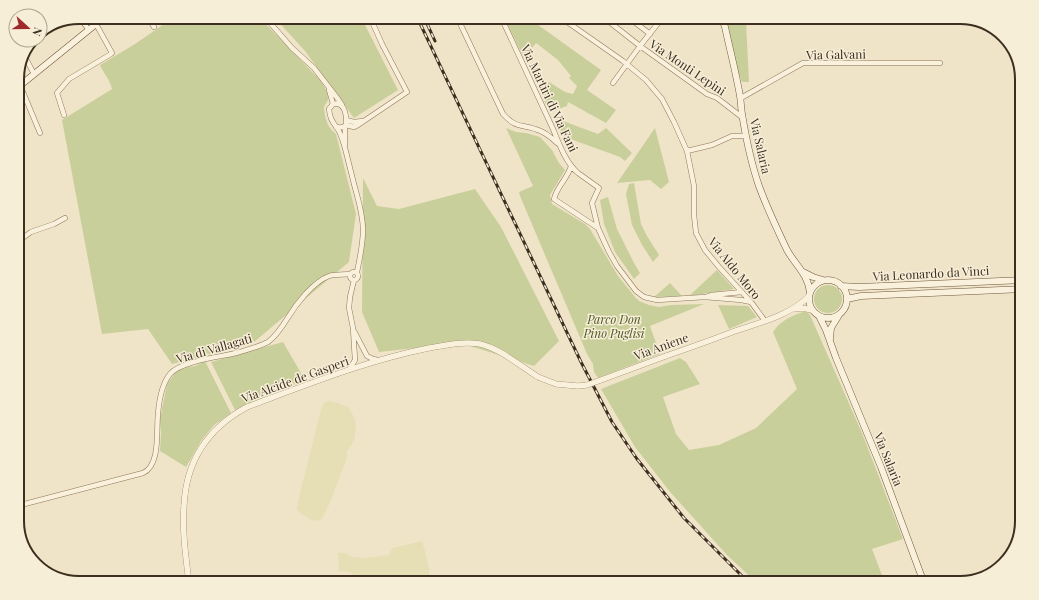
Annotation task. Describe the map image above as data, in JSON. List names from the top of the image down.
{
  "streets": {
    "main road": ["Via Salaria", "Via Leonardo da Vinci"],
    "street": [
      "Via Galvani",
      "Via Monti Lepini",
      "Via Martiri di Via Fani",
      "Via Aldo Moro",
      "Via Aniene",
      "Via di Vallagati",
      "Via Alcide de Gasperi"
    ]
  },
  "crossings": [
    ["Via Galvani", "Via Salaria"],
    ["Via Monti Lepini", "Via Salaria"],
    ["Via Salaria", "Via Leonardo da Vinci"],
    ["Via Salaria", "Via Aniene"],
    ["Via Aldo Moro", "Via Aniene"],
    ["Via Leonardo da Vinci", "Via Aniene"],
    ["Via Aniene", "Via Alcide de Gasperi"]
  ],
  "parks": ["Parco Don Pino Puglisi"],
  "north": "right"
}
